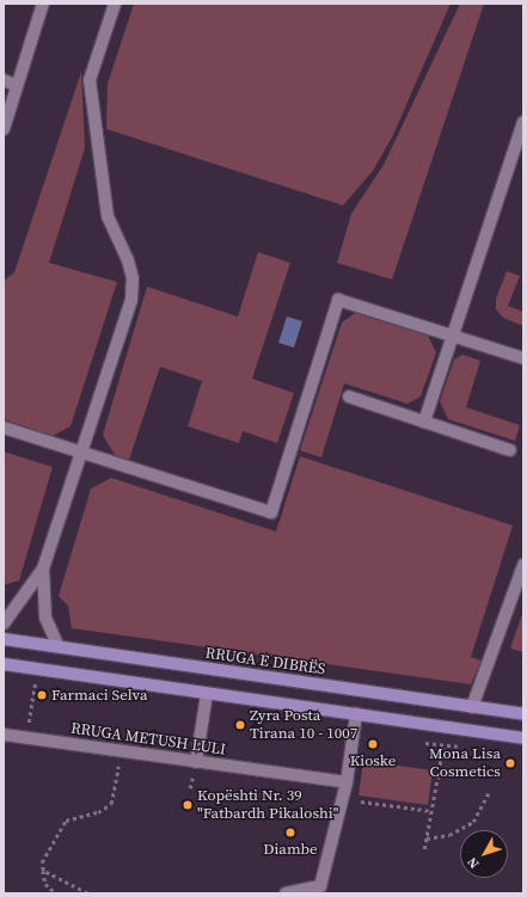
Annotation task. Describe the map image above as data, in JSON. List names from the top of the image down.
{
  "streets": {
    "main road": ["RRUGA E DIBRËS"],
    "street": ["RRUGA METUSH LULI"]
  },
  "places": [
    "Farmaci Selva",
    "Zyra Posta Tirana 10 - 1007",
    "Kioske",
    "Mona Lisa Cosmetics",
    "Kopështi Nr. 39 \"Fatbardh Pikaloshi\"",
    "Diambe"
  ],
  "north": "bottom left"
}
